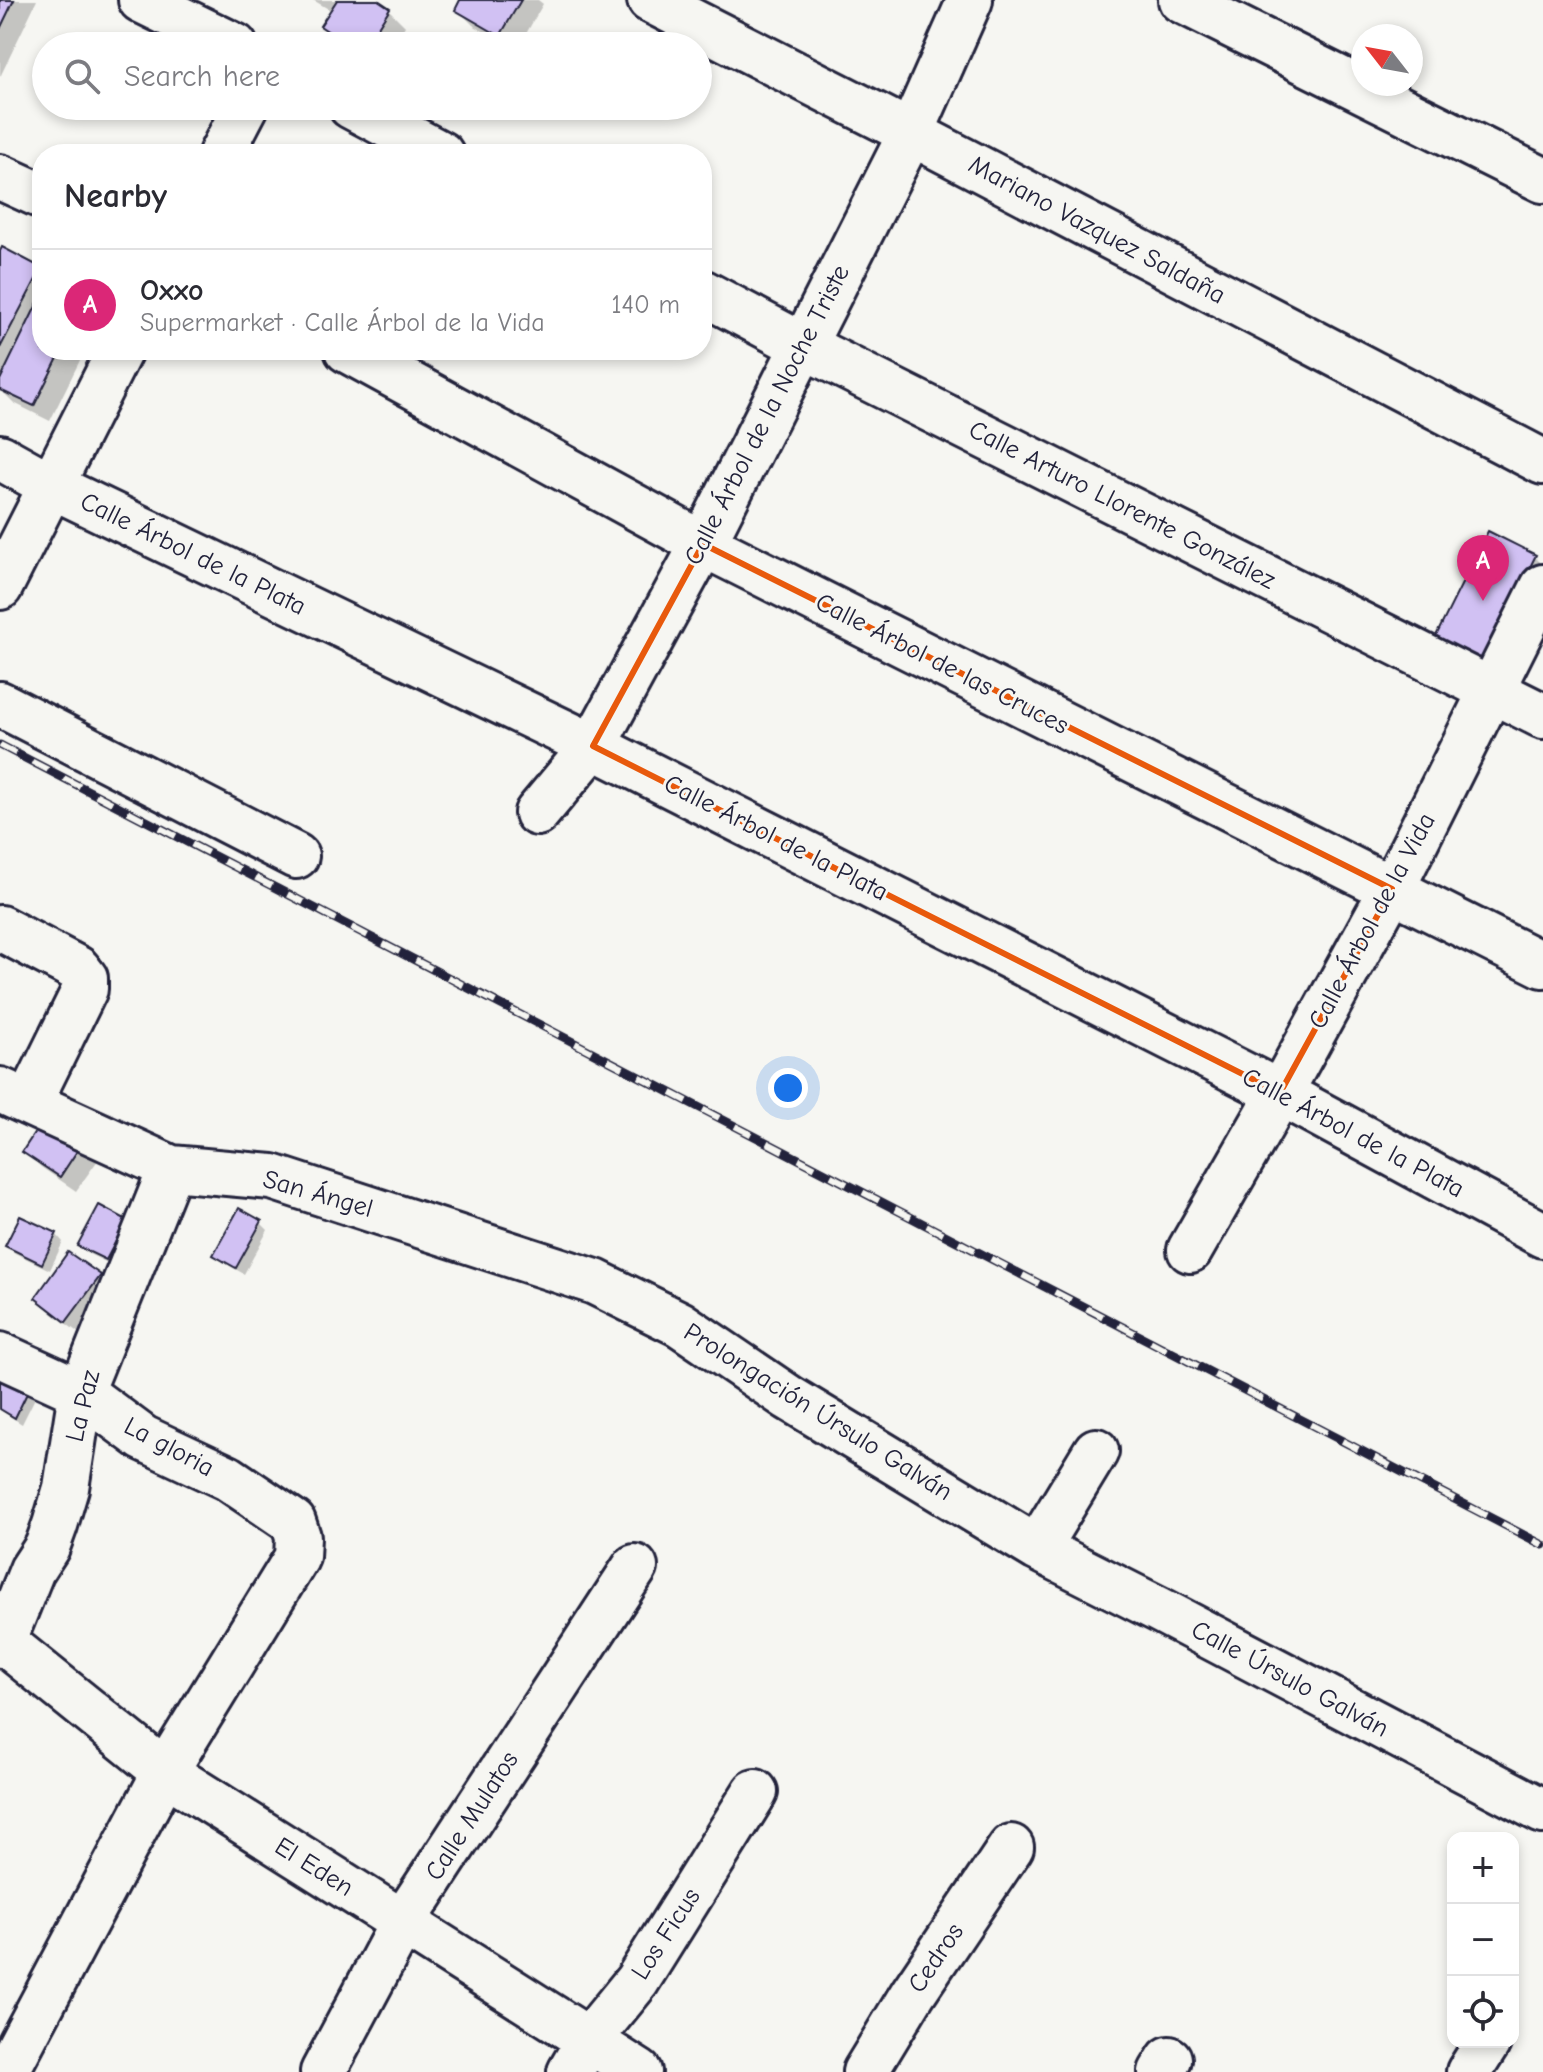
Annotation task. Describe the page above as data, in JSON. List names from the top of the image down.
{
  "streets": {
    "street": [
      "Mariano Vazquez Saldaña",
      "Calle Árbol de la Noche Triste",
      "Calle Arturo Llorente González",
      "Calle Árbol de la Plata",
      "Calle Árbol de las Cruces",
      "Calle Árbol de la Vida",
      "San Ángel",
      "La Paz",
      "Prolongación Úrsulo Galván",
      "La gloria",
      "Calle Úrsulo Galván",
      "Calle Mulatos",
      "El Eden",
      "Los Ficus",
      "Cedros"
    ]
  },
  "crossings": [
    ["Mariano Vazquez Saldaña", "Calle Árbol de la Noche Triste"],
    ["Calle Árbol de la Noche Triste", "Calle Arturo Llorente González"],
    ["Calle Árbol de la Noche Triste", "Calle Árbol de la Plata"],
    ["Calle Árbol de la Noche Triste", "Calle Árbol de las Cruces"],
    ["Calle Arturo Llorente González", "Calle Árbol de la Vida"],
    ["Calle Árbol de la Plata", "Calle Árbol de la Vida"],
    ["Calle Árbol de las Cruces", "Calle Árbol de la Vida"],
    ["San Ángel", "La Paz"],
    ["San Ángel", "Prolongación Úrsulo Galván"],
    ["La Paz", "La gloria"],
    ["La Paz", "El Eden"],
    ["Prolongación Úrsulo Galván", "Calle Úrsulo Galván"],
    ["La gloria", "El Eden"],
    ["Calle Mulatos", "El Eden"],
    ["El Eden", "Los Ficus"]
  ],
  "north": "top left",
  "page": {
    "search": "Search here",
    "heading": "Nearby",
    "list": [
      {
        "mark": "A",
        "name": "Oxxo",
        "note": "Supermarket · Calle Árbol de la Vida",
        "value": "140 m"
      }
    ],
    "pins": "A",
    "map_buttons": ["+", "−"]
  }
}
